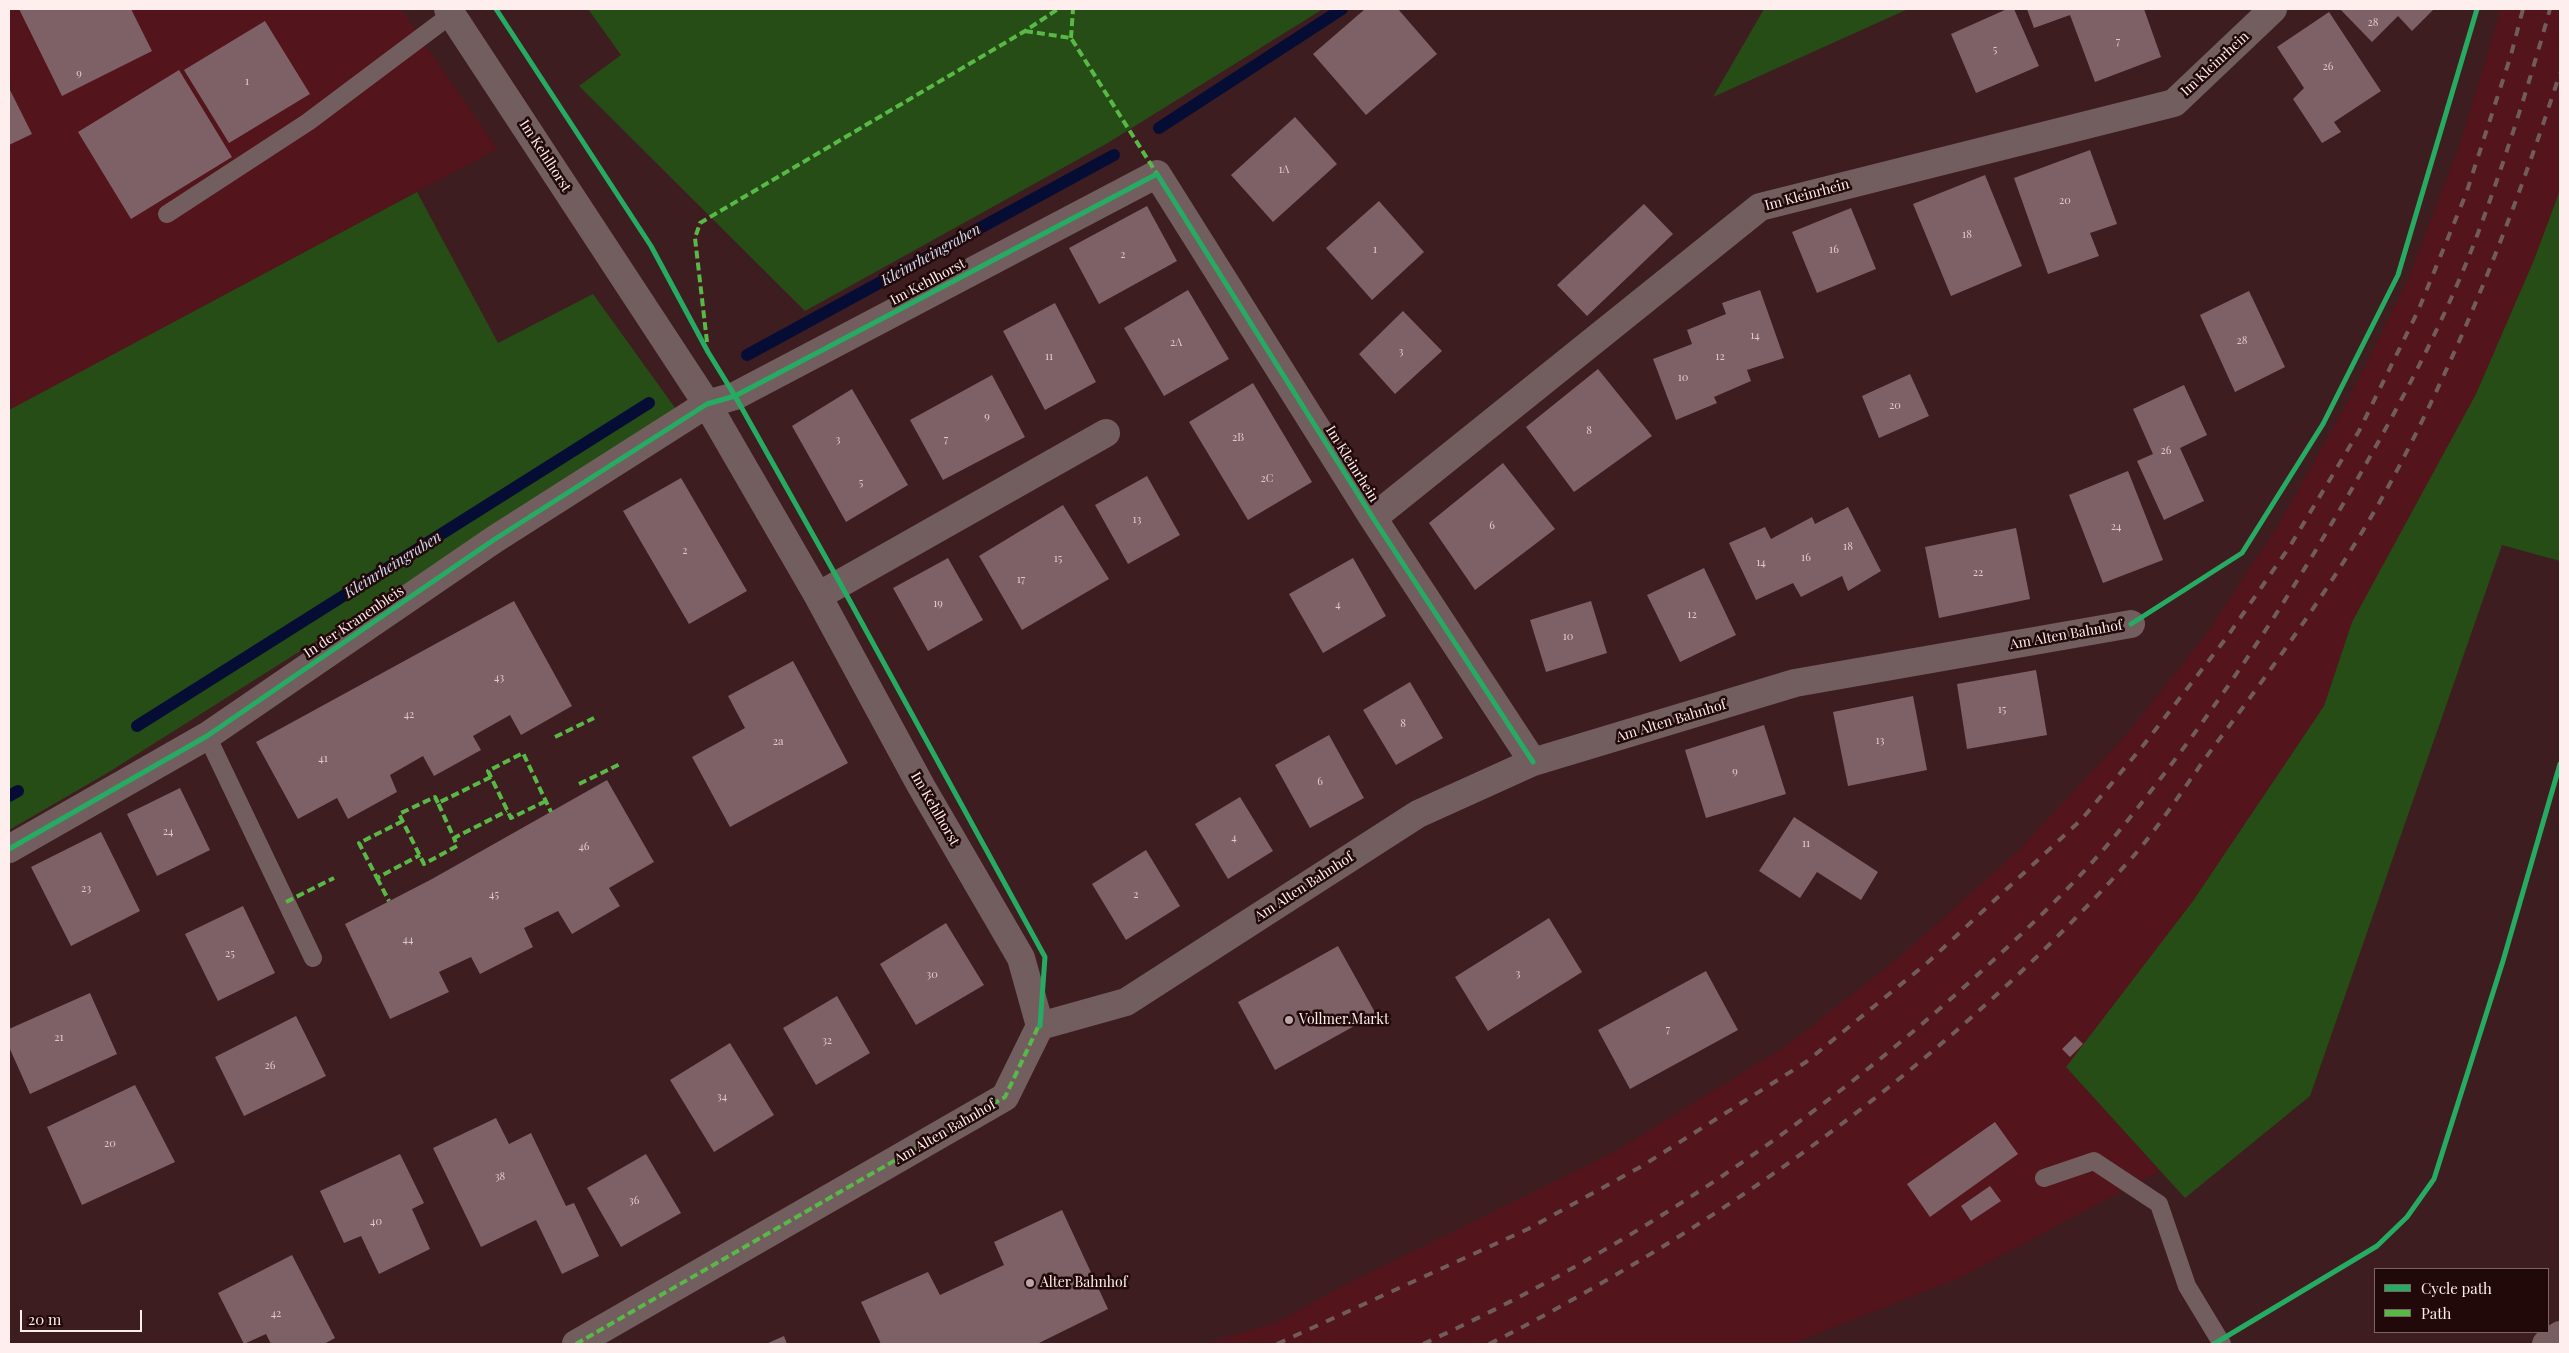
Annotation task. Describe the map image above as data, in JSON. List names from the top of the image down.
{
  "streets": {
    "street": [
      "Im Kleinrhein",
      "Im Kehlhorst",
      "In der Kranenbleis",
      "Am Alten Bahnhof"
    ]
  },
  "crossings": [
    ["Im Kleinrhein", "Im Kehlhorst"],
    ["Im Kleinrhein", "Am Alten Bahnhof"],
    ["Im Kehlhorst", "In der Kranenbleis"],
    ["Im Kehlhorst", "Am Alten Bahnhof"]
  ],
  "water": ["Kleinrheingraben"],
  "places": ["Vollmer.Markt", "Alter Bahnhof"],
  "house_numbers": [
    "28",
    "7",
    "5",
    "26",
    "9",
    "1",
    "1A",
    "20",
    "18",
    "1",
    "16",
    "2",
    "14",
    "28",
    "2A",
    "3",
    "11",
    "12",
    "10",
    "20",
    "9",
    "8",
    "2B",
    "3",
    "7",
    "26",
    "2C",
    "5",
    "13",
    "6",
    "24",
    "18",
    "2",
    "16",
    "15",
    "14",
    "22",
    "17",
    "19",
    "4",
    "12",
    "10",
    "43",
    "15",
    "42",
    "8",
    "13",
    "2a",
    "41",
    "9",
    "6",
    "24",
    "4",
    "11",
    "46",
    "23",
    "45",
    "2",
    "44",
    "25",
    "3",
    "30",
    "7",
    "21",
    "32",
    "26",
    "34",
    "20",
    "38",
    "36",
    "40",
    "42"
  ],
  "legend": ["Cycle path", "Path"],
  "scale_bar": "20 m"
}
